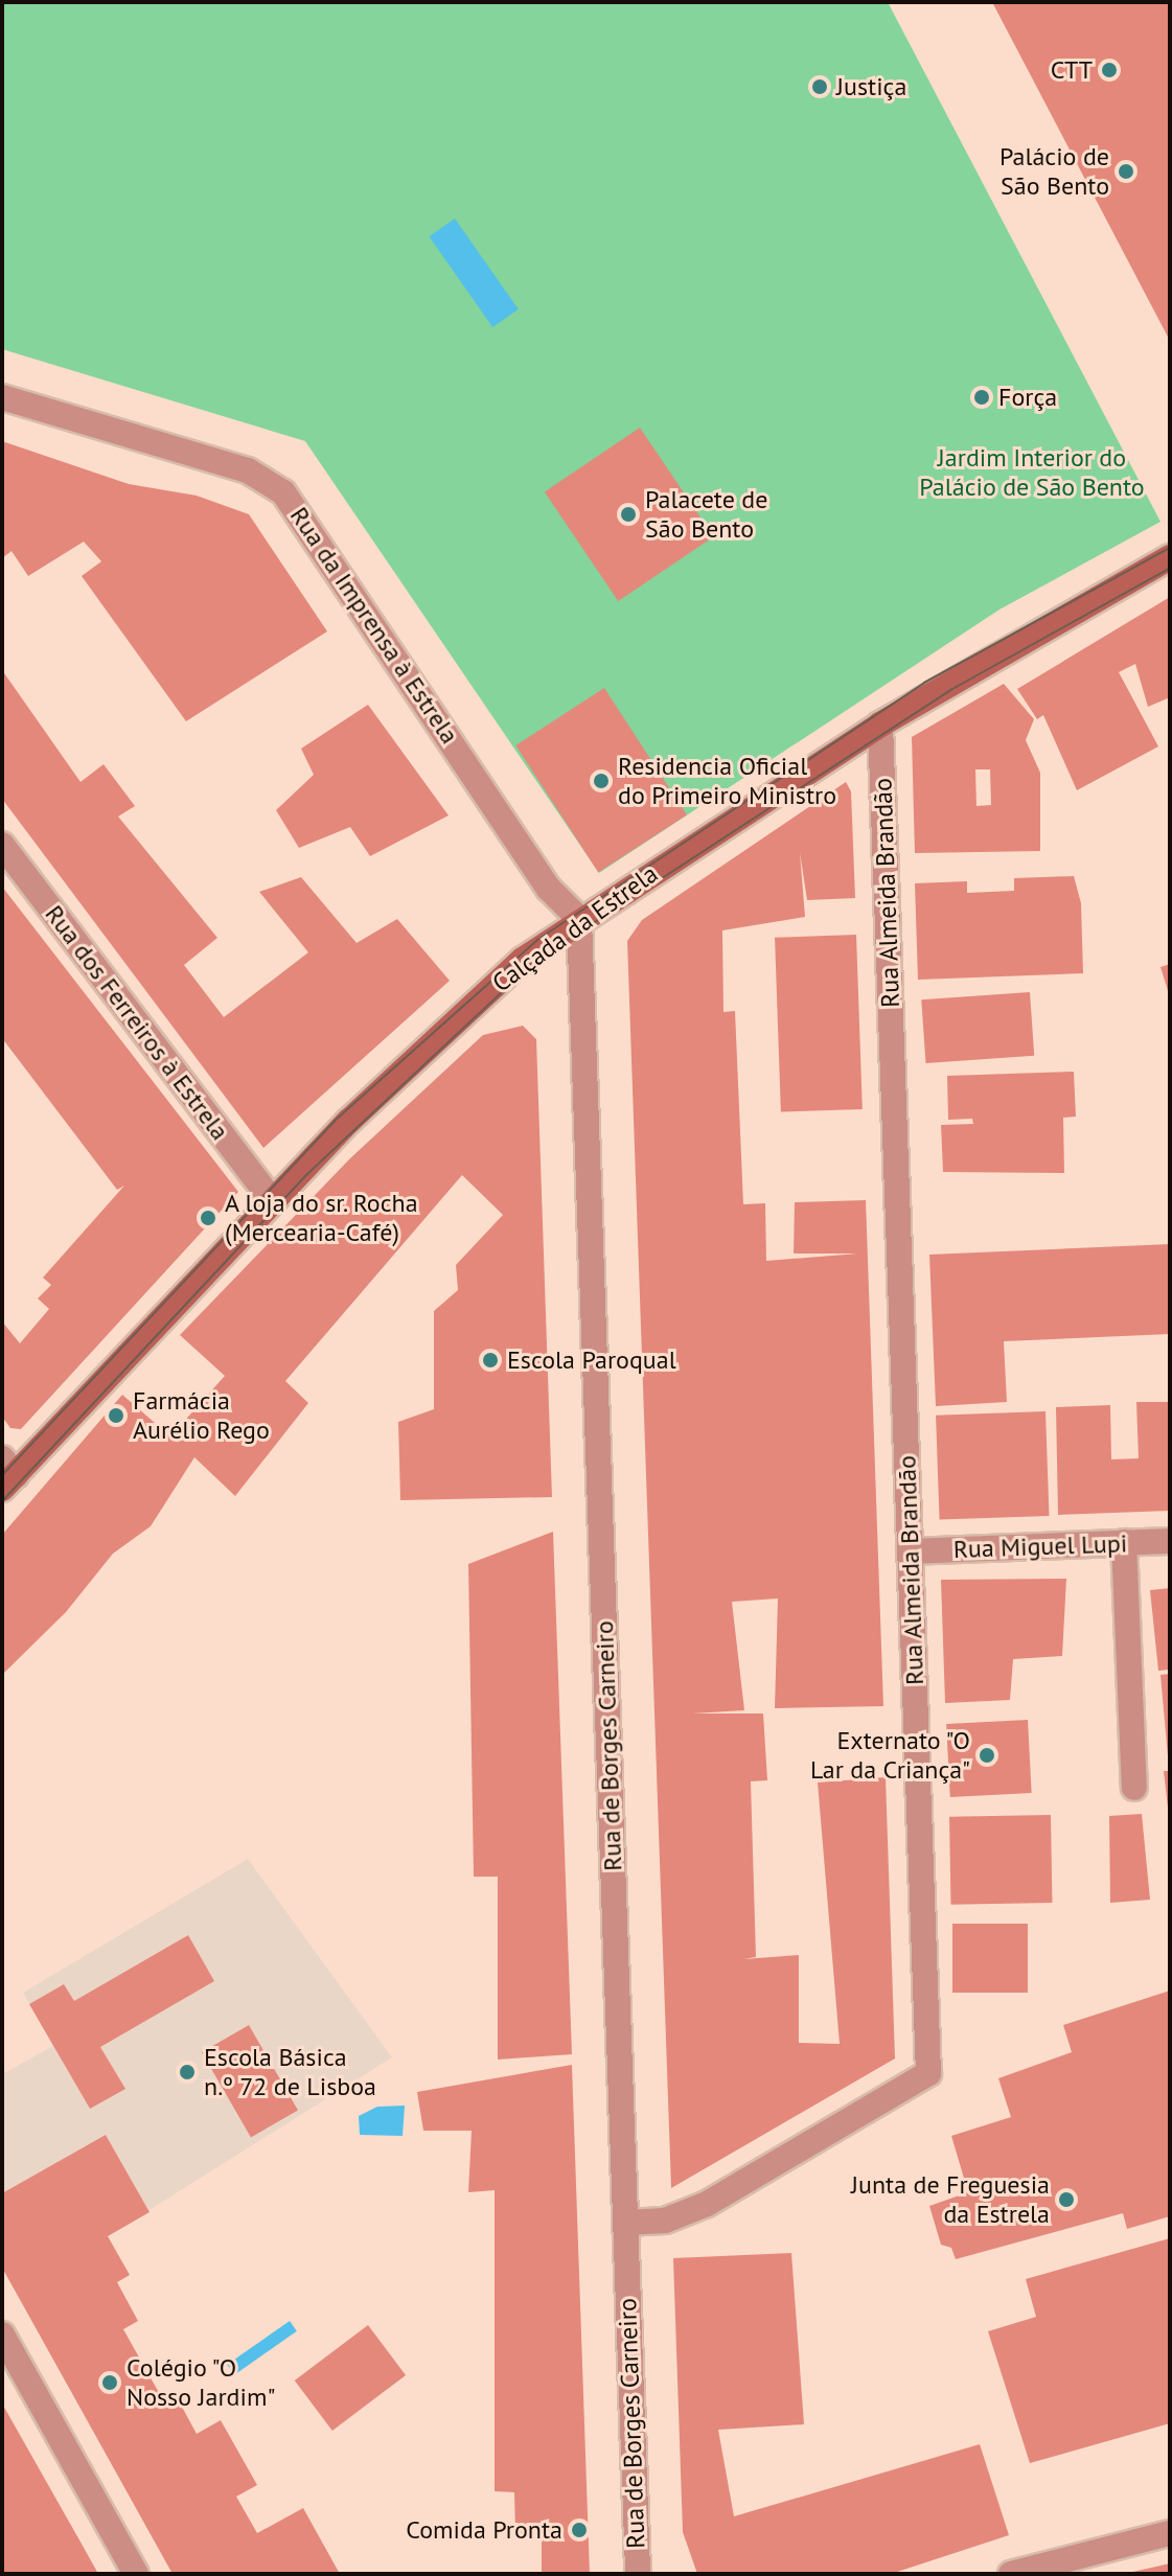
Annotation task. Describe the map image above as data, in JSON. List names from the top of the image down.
{
  "streets": {
    "main road": ["Calçada da Estrela"],
    "street": [
      "Rua da Imprensa à Estrela",
      "Rua Almeida Brandão",
      "Rua dos Ferreiros à Estrela",
      "Rua Miguel Lupi",
      "Rua de Borges Carneiro"
    ]
  },
  "crossings": [
    ["Rua da Imprensa à Estrela", "Calçada da Estrela"],
    ["Rua da Imprensa à Estrela", "Rua de Borges Carneiro"],
    ["Rua Almeida Brandão", "Calçada da Estrela"],
    ["Rua Almeida Brandão", "Rua Miguel Lupi"],
    ["Rua Almeida Brandão", "Rua de Borges Carneiro"],
    ["Calçada da Estrela", "Rua dos Ferreiros à Estrela"],
    ["Calçada da Estrela", "Rua de Borges Carneiro"]
  ],
  "parks": ["Jardim Interior do Palácio de São Bento"],
  "places": [
    "CTT",
    "Justiça",
    "Palácio de São Bento",
    "Força",
    "Palacete de São Bento",
    "Residencia Oficial do Primeiro Ministro",
    "A loja do sr. Rocha (Mercearia-Café)",
    "Escola Paroqual",
    "Farmácia Aurélio Rego",
    "Externato \"O Lar da Criança\"",
    "Escola Básica n.º 72 de Lisboa",
    "Junta de Freguesia da Estrela",
    "Colégio \"O Nosso Jardim\"",
    "Comida Pronta"
  ]
}
